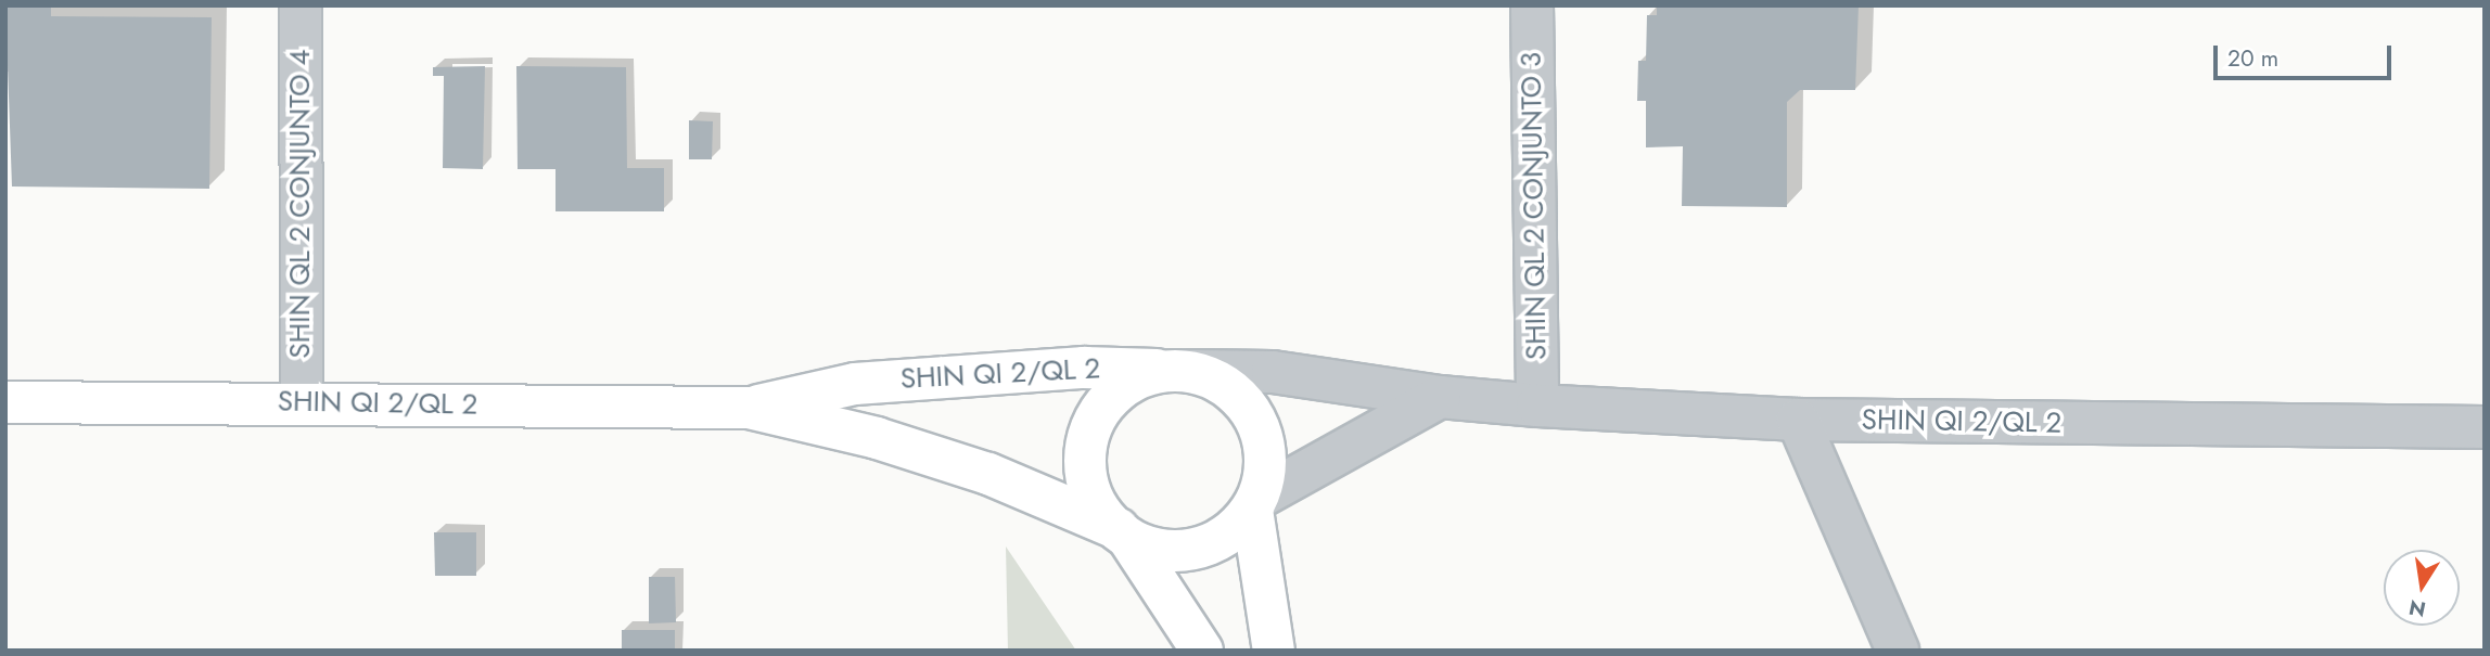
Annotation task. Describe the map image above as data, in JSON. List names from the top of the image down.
{
  "streets": {
    "street": ["SHIN QL 2 CONJUNTO 4", "SHIN QL 2 CONJUNTO 3", "SHIN QI 2/QL 2"]
  },
  "crossings": [
    ["SHIN QL 2 CONJUNTO 4", "SHIN QI 2/QL 2"],
    ["SHIN QL 2 CONJUNTO 3", "SHIN QI 2/QL 2"]
  ],
  "scale_bar": "20 m",
  "north": "bottom"
}
